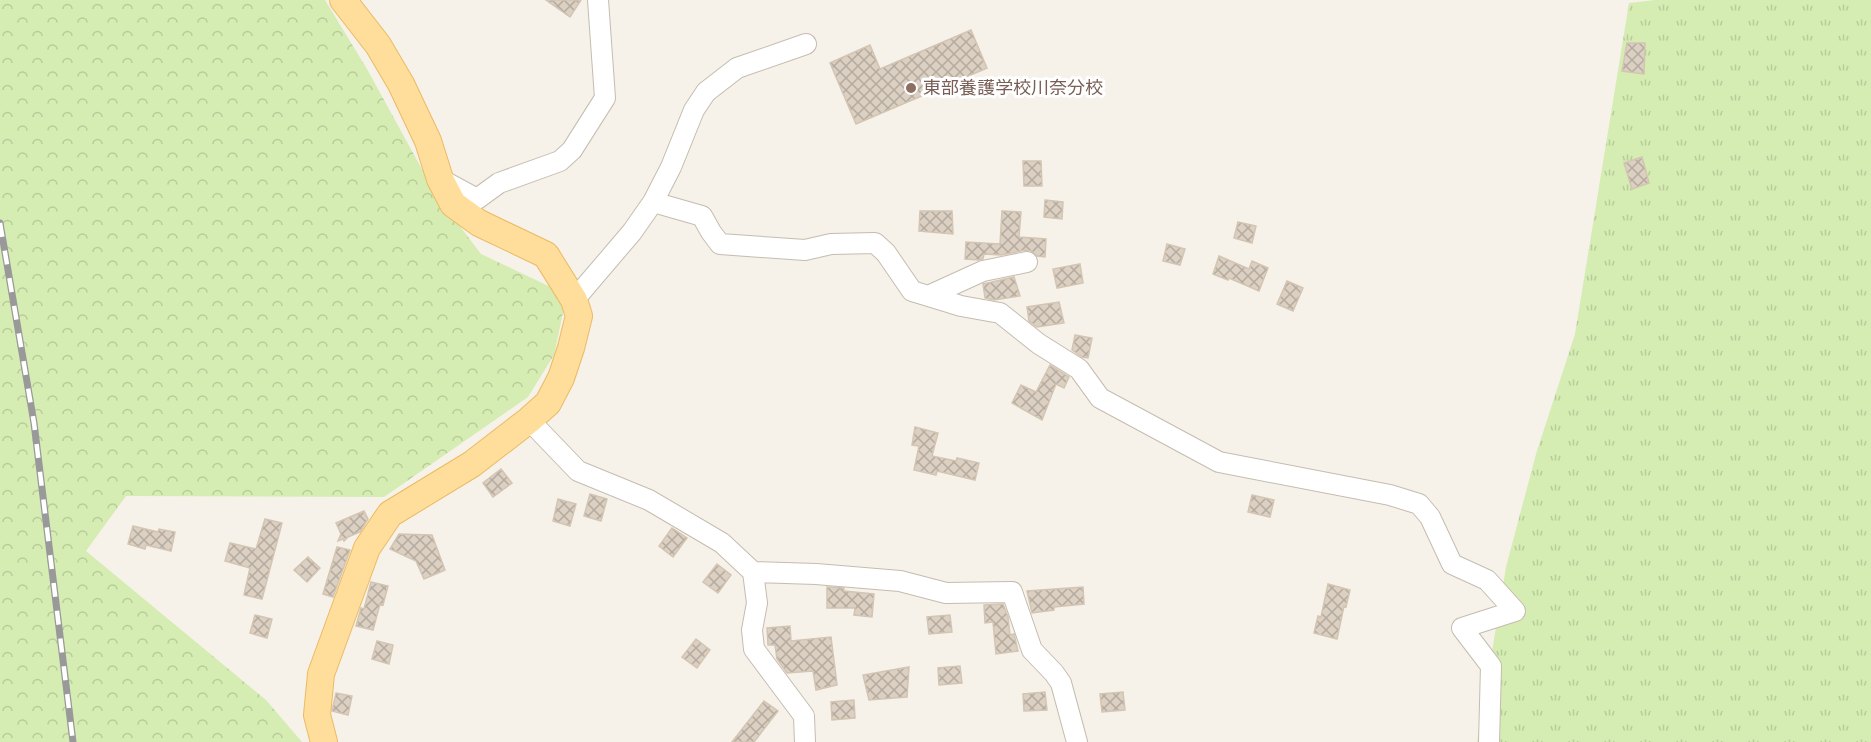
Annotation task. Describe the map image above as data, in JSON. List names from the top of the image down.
{
  "places": ["東部養護学校川奈分校"]
}
